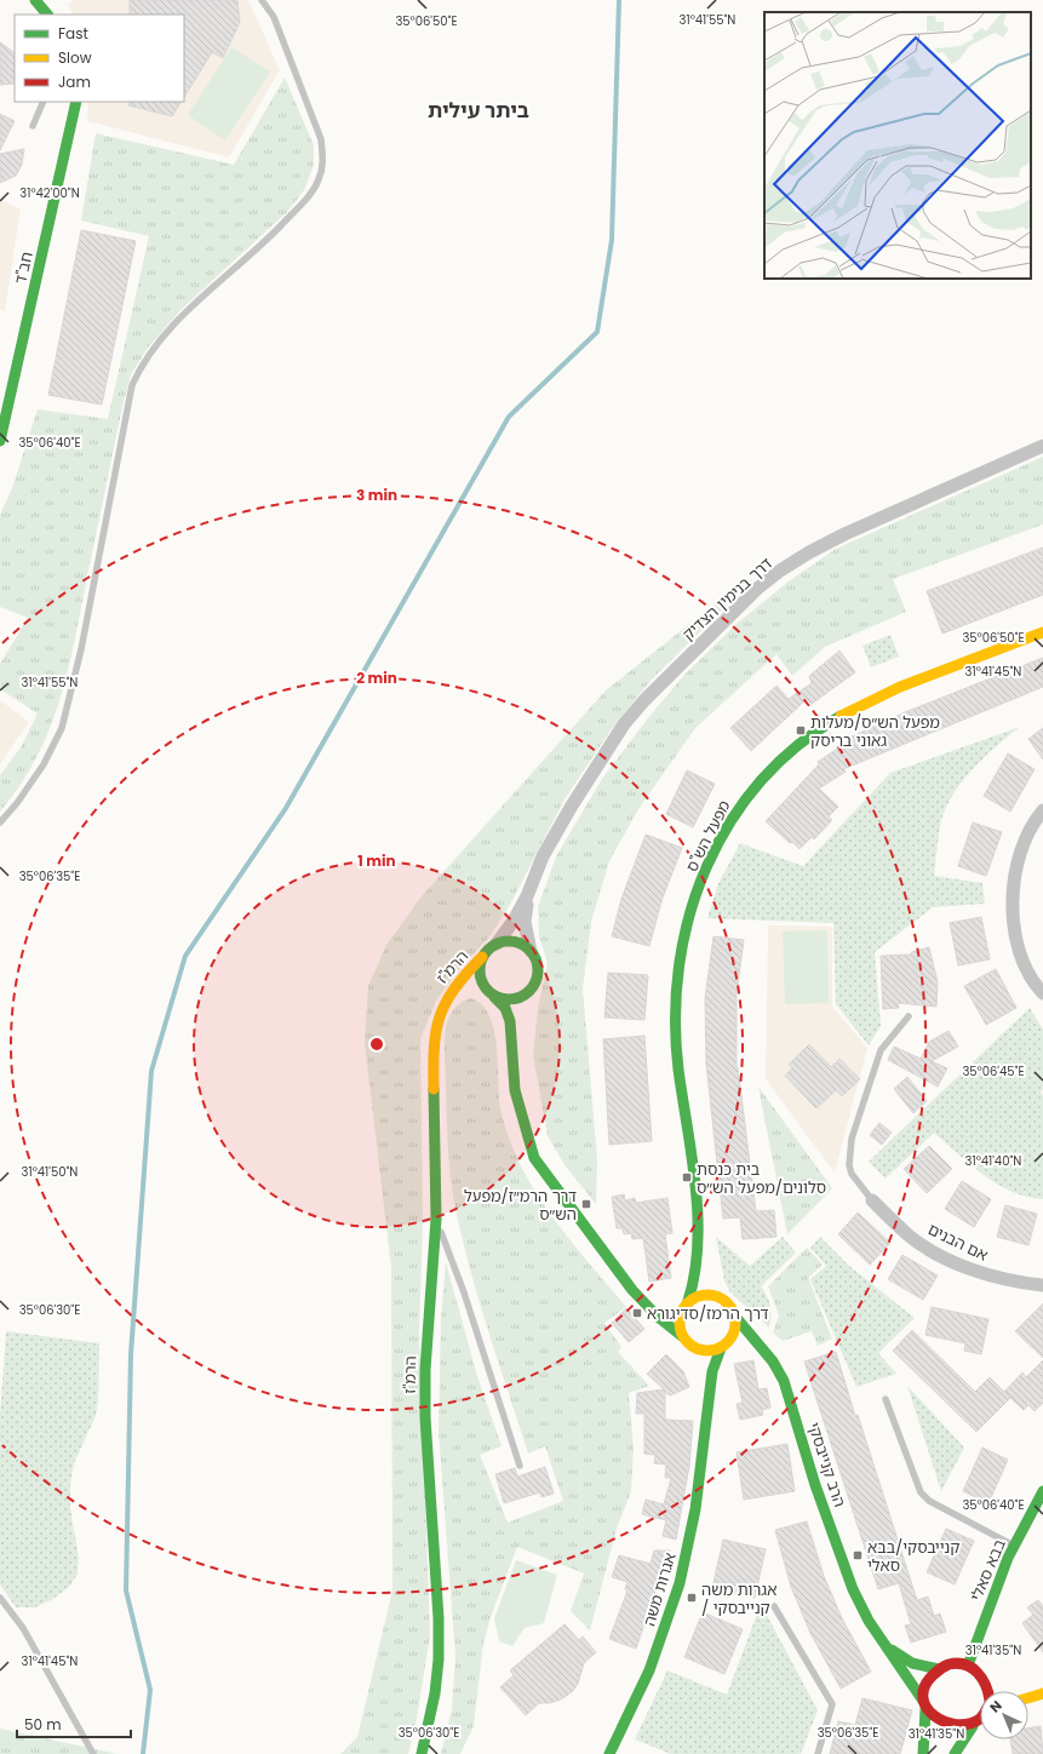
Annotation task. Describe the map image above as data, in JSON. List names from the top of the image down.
{
  "streets": {
    "street": [
      "חב\"ד",
      "דרך בנימין הצדיק",
      "מפעל הש\"ס",
      "הרמ\"ז",
      "אם הבנים",
      "הרב קנייבסקי",
      "בבא סאלי",
      "אגרות משה"
    ]
  },
  "crossings": [
    ["מפעל הש\"ס", "הרב קנייבסקי"],
    ["מפעל הש\"ס", "אגרות משה"],
    ["הרב קנייבסקי", "אגרות משה"]
  ],
  "districts": ["ביתר עילית"],
  "places": {
    "transit": [
      "מפעל הש״ס/מעלות גאוני בריסק",
      "בית כנסת סלונים/מפעל הש״ס",
      "דרך הרמ״ז/מפעל הש״ס",
      "דרך הרמז/סדיגורא",
      "קנייבסקי/בבא סאלי",
      "אגרות משה / קנייבסקי"
    ]
  },
  "legend": ["Fast", "Slow", "Jam"],
  "scale_bar": "50 m",
  "north": "top left",
  "coordinates": [
    "31°41'55\"N",
    "35°06'50\"E",
    "31°42'00\"N",
    "35°06'40\"E",
    "31°41'45\"N",
    "35°06'35\"E",
    "35°06'45\"E",
    "31°41'40\"N",
    "31°41'50\"N",
    "35°06'30\"E",
    "31°41'35\"N"
  ],
  "rings": ["3 min", "2 min", "1 min"]
}
